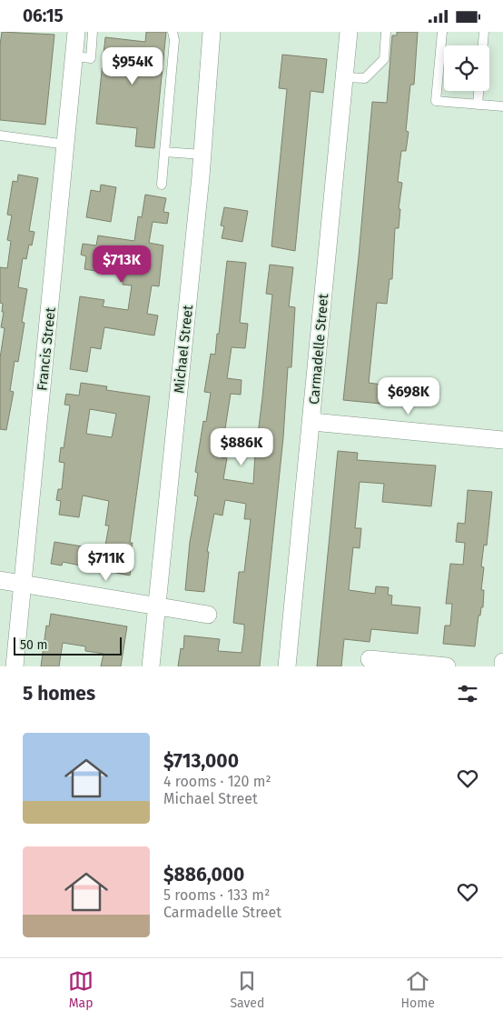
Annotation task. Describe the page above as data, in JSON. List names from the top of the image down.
{
  "streets": {
    "street": ["Francis Street", "Michael Street", "Carmadelle Street"]
  },
  "scale_bar": "50 m",
  "page": {
    "status": "06:15",
    "price": [
      "$954K",
      "$713K",
      "$698K",
      "$886K",
      "$711K"
    ],
    "scale": "50 m",
    "heading": "5 homes",
    "list": [
      {
        "name": "$713,000",
        "note": "4 rooms · 120 m² · Michael Street"
      },
      {
        "name": "$886,000",
        "note": "5 rooms · 133 m² · Carmadelle Street"
      }
    ],
    "tabs": ["Map", "Saved", "Home"]
  }
}
